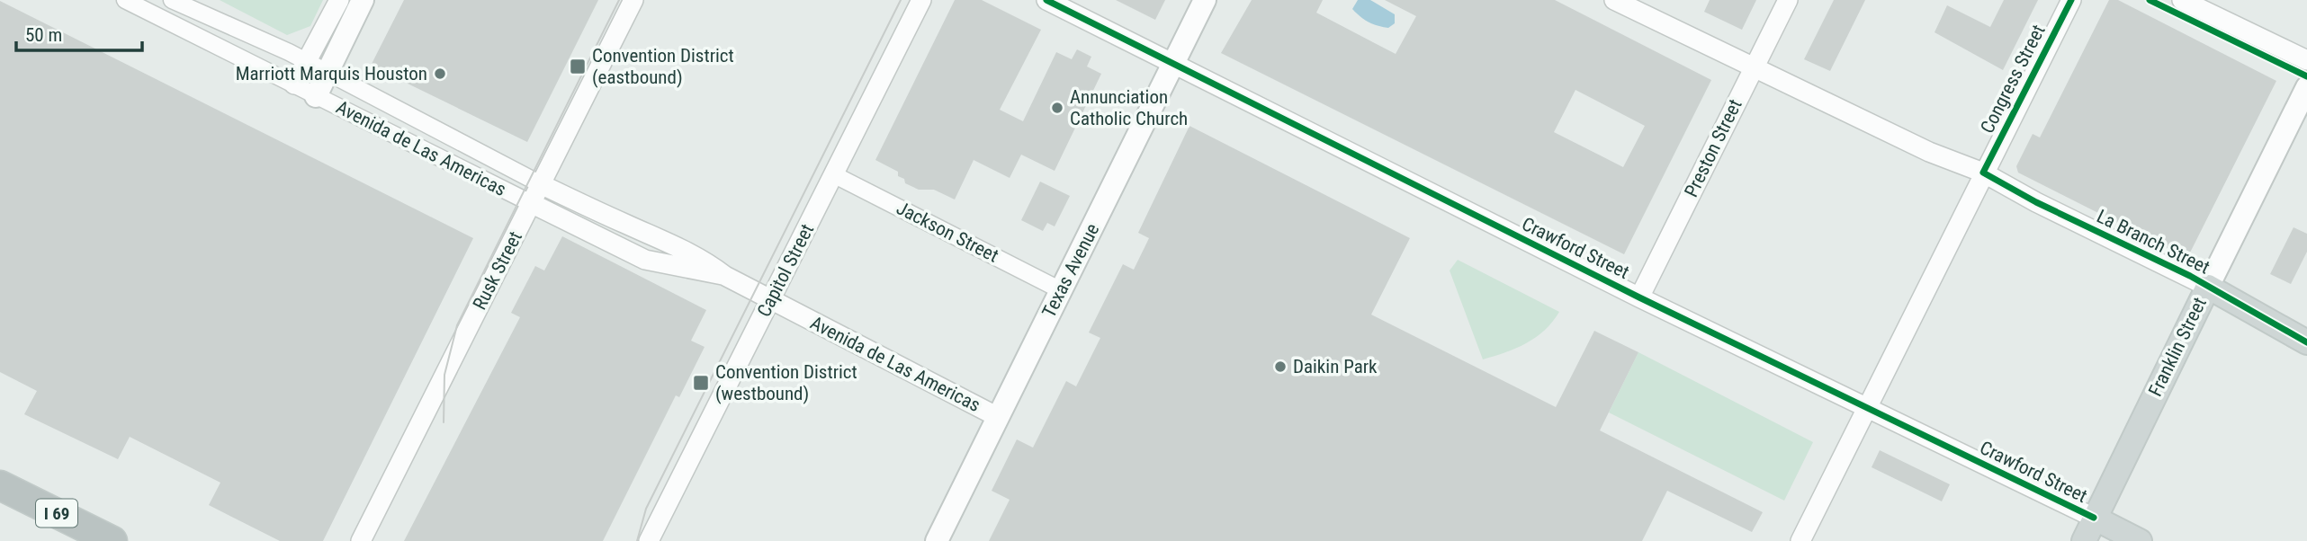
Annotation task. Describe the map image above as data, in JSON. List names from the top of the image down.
{
  "streets": {
    "highway": ["I 69"],
    "main road": [
      "La Branch Street",
      "Crawford Street",
      "Texas Avenue",
      "Franklin Street"
    ],
    "street": [
      "Congress Street",
      "Avenida de Las Americas",
      "Preston Street",
      "Jackson Street",
      "Rusk Street",
      "Capitol Street"
    ]
  },
  "crossings": [
    ["Congress Street", "La Branch Street"],
    ["Congress Street", "Crawford Street"],
    ["Avenida de Las Americas", "Rusk Street"],
    ["Avenida de Las Americas", "Capitol Street"],
    ["Avenida de Las Americas", "Texas Avenue"],
    ["Preston Street", "La Branch Street"],
    ["Preston Street", "Crawford Street"],
    ["Jackson Street", "Capitol Street"],
    ["Jackson Street", "Texas Avenue"],
    ["La Branch Street", "Franklin Street"],
    ["Crawford Street", "Texas Avenue"],
    ["Crawford Street", "Franklin Street"]
  ],
  "places": {
    "transit": ["Convention District (eastbound)", "Convention District (westbound)"],
    "other": ["Marriott Marquis Houston", "Annunciation Catholic Church", "Daikin Park"]
  },
  "scale_bar": "50 m"
}
